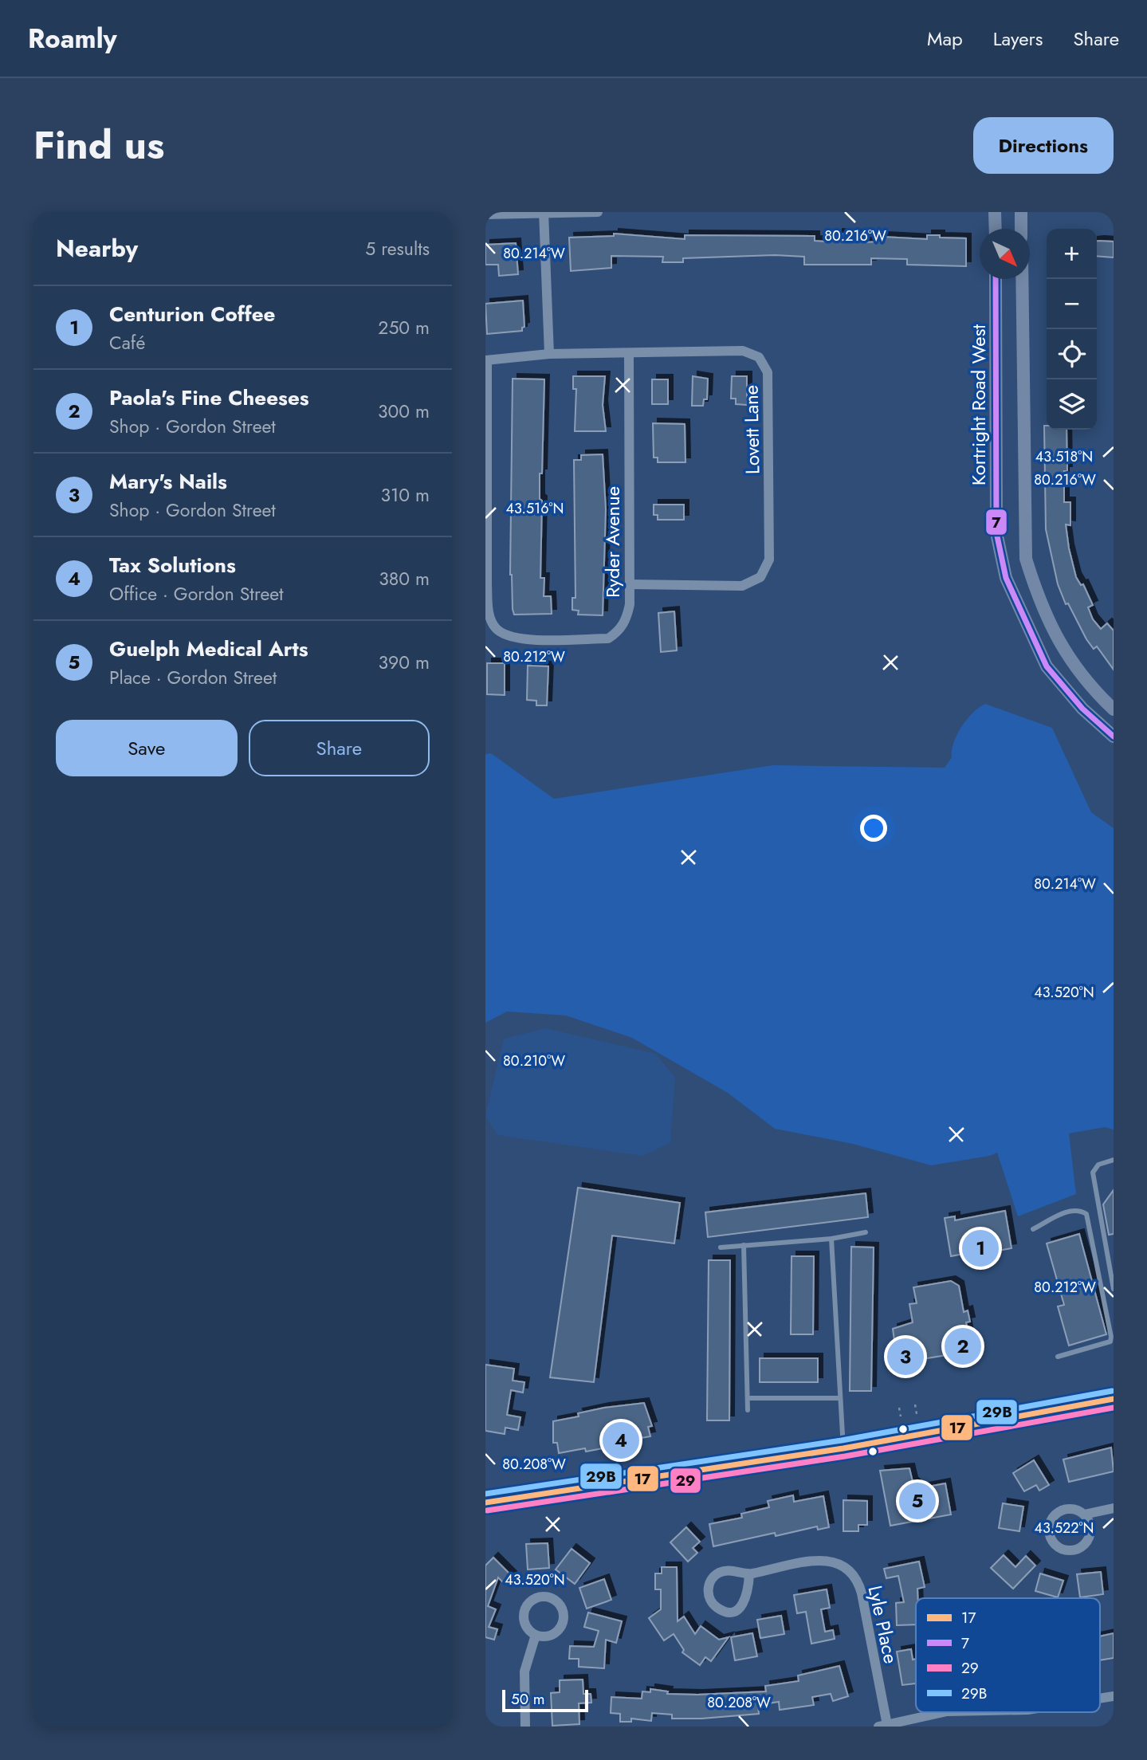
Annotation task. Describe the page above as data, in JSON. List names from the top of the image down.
{
  "streets": {
    "street": [
      "Kortright Road West",
      "Lovett Lane",
      "Ryder Avenue",
      "Lyle Place"
    ]
  },
  "crossings": [
    ["Lovett Lane", "Ryder Avenue"]
  ],
  "lines": [
    "transit line 7",
    "transit line 29B",
    "transit line 17",
    "transit line 29"
  ],
  "legend": [
    "17",
    "7",
    "29",
    "29B"
  ],
  "scale_bar": "50 m",
  "north": "bottom right",
  "page": {
    "header": "Roamly",
    "nav": ["Map", "Layers", "Share"],
    "title": "Find us",
    "buttons": [
      "Directions",
      ["Save", "Share"]
    ],
    "heading": ["Nearby", "5 results"],
    "map_buttons": ["+", "−"],
    "list": [
      {
        "mark": "1",
        "name": "Centurion Coffee",
        "note": "Café",
        "value": "250 m"
      },
      {
        "mark": "2",
        "name": "Paola's Fine Cheeses",
        "note": "Shop · Gordon Street",
        "value": "300 m"
      },
      {
        "mark": "3",
        "name": "Mary's Nails",
        "note": "Shop · Gordon Street",
        "value": "310 m"
      },
      {
        "mark": "4",
        "name": "Tax Solutions",
        "note": "Office · Gordon Street",
        "value": "380 m"
      },
      {
        "mark": "5",
        "name": "Guelph Medical Arts",
        "note": "Place · Gordon Street",
        "value": "390 m"
      }
    ],
    "pins": [
      "1",
      "2",
      "3",
      "4",
      "5"
    ],
    "scale": "50 m"
  },
  "coordinates": [
    "80.216°W",
    "80.214°W",
    "43.518°N",
    "43.516°N",
    "80.212°W",
    "43.520°N",
    "80.210°W",
    "80.208°W",
    "43.522°N"
  ]
}
